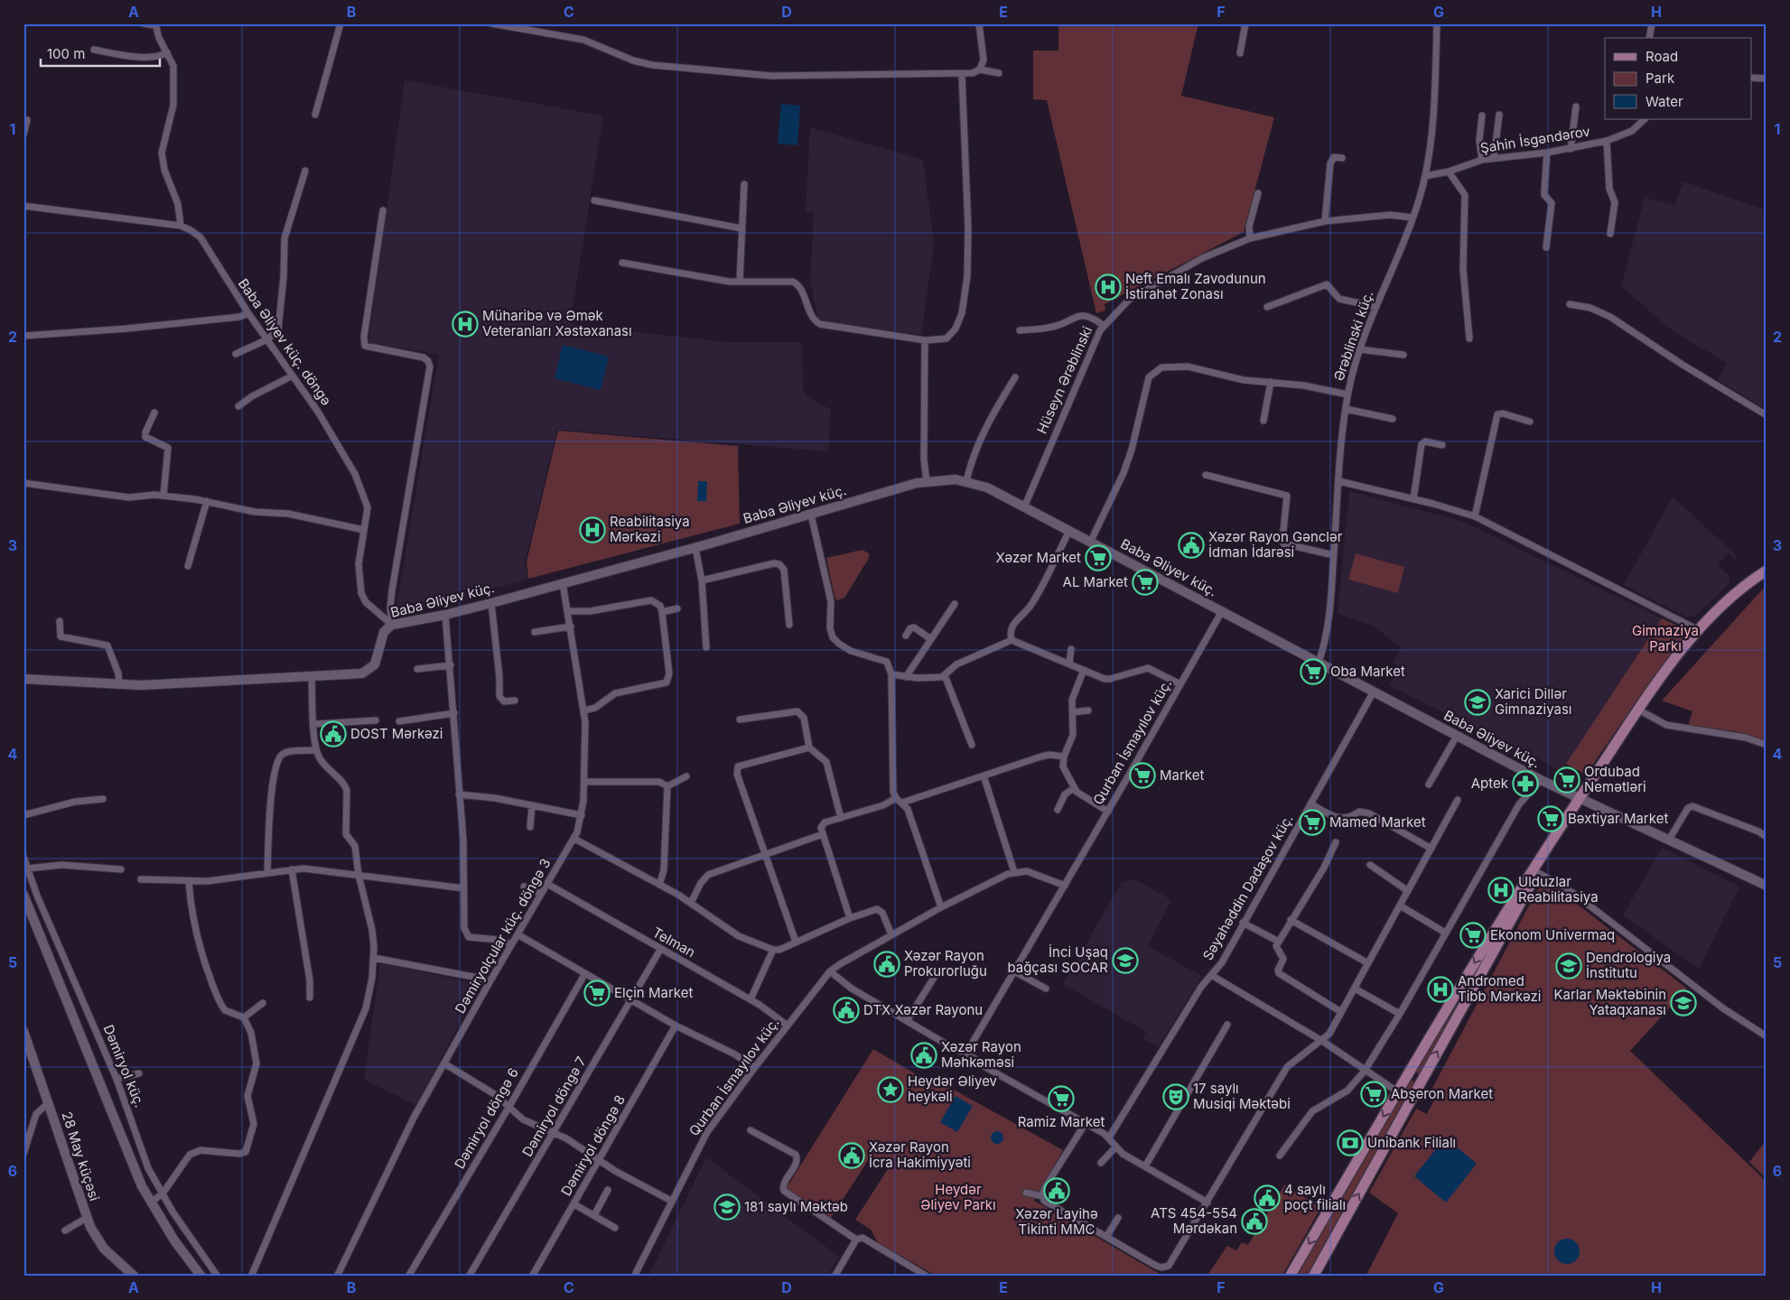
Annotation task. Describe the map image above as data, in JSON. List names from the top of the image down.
{
  "streets": {
    "street": [
      "Şahin İsgəndərov",
      "Ərəblinski küç.",
      "Baba Əliyev küç. döngə",
      "Hüseyn Ərəblinski",
      "Baba Əliyev küç.",
      "Qurban İsmayılov küç.",
      "Səyahəddin Dadaşov küç.",
      "Dəmiryolçular küç. döngə 3",
      "Telman",
      "Dəmiryol küç.",
      "Dəmiryol döngə 7",
      "Dəmiryol döngə 6",
      "Dəmiryol döngə 8",
      "28 May küçəsi"
    ]
  },
  "crossings": [
    ["Şahin İsgəndərov", "Ərəblinski küç."],
    ["Ərəblinski küç.", "Hüseyn Ərəblinski"],
    ["Ərəblinski küç.", "Baba Əliyev küç."],
    ["Baba Əliyev küç. döngə", "Baba Əliyev küç."],
    ["Hüseyn Ərəblinski", "Baba Əliyev küç."],
    ["Baba Əliyev küç.", "Qurban İsmayılov küç."],
    ["Baba Əliyev küç.", "Səyahəddin Dadaşov küç."],
    ["Baba Əliyev küç.", "Dəmiryolçular küç. döngə 3"],
    ["Qurban İsmayılov küç.", "Telman"],
    ["Dəmiryolçular küç. döngə 3", "Telman"],
    ["Telman", "Dəmiryol döngə 7"]
  ],
  "parks": ["Gimnaziya Parkı", "Heydər Əliyev Parkı"],
  "places": {
    "hospital": [
      "Neft Emalı Zavodunun İstirahət Zonası",
      "Müharibə və Əmək Veteranları Xəstəxanası",
      "Reabilitasiya Mərkəzi",
      "Ulduzlar Reabilitasiya",
      "Andromed Tibb Mərkəzi"
    ],
    "public building": [
      "Xəzər Rayon Gənclər İdman İdarəsi",
      "DOST Mərkəzi",
      "Xəzər Rayon Prokurorluğu",
      "DTX Xəzər Rayonu",
      "Xəzər Rayon Məhkəməsi",
      "Xəzər Rayon İcra Hakimiyyəti",
      "Xəzər Layihə Tikinti MMC",
      "4 saylı poçt filialı",
      "ATS 454-554 Mərdəkan"
    ],
    "supermarket": [
      "Xəzər Market",
      "AL Market",
      "Oba Market",
      "Market",
      "Ordubad Nemətləri",
      "Bəxtiyar Market",
      "Mamed Market",
      "Ekonom Univermaq",
      "Elçin Market",
      "Abşeron Market",
      "Ramiz Market"
    ],
    "school or university": [
      "Xarici Dillər Gimnaziyası",
      "İnci Uşaq bağçası SOCAR",
      "Dendrologiya İnstitutu",
      "Karlar Məktəbinin Yataqxanası",
      "181 saylı Məktəb"
    ],
    "pharmacy": ["Aptek"],
    "place": ["Heydər Əliyev heykəli"],
    "theatre": ["17 saylı Musiqi Məktəbi"],
    "bank": ["Unibank Filialı"]
  },
  "legend": ["Road", "Park", "Water"],
  "scale_bar": "100 m",
  "grid": {
    "columns": [
      "A",
      "B",
      "C",
      "D",
      "E",
      "F",
      "G",
      "H"
    ],
    "rows": [
      "1",
      "2",
      "3",
      "4",
      "5",
      "6"
    ]
  }
}
